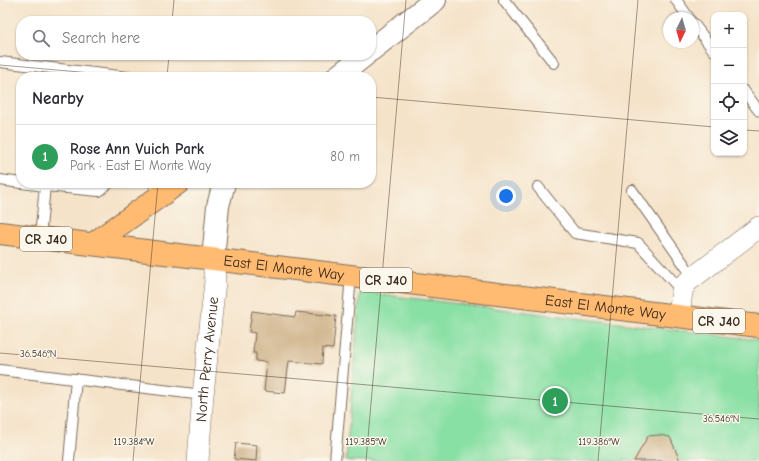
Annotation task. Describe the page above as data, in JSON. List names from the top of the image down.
{
  "streets": {
    "main road": ["CR J40", "East El Monte Way"],
    "street": ["North Perry Avenue"]
  },
  "crossings": [
    ["East El Monte Way", "North Perry Avenue"]
  ],
  "north": "bottom",
  "page": {
    "map_buttons": ["+", "−"],
    "search": "Search here",
    "heading": "Nearby",
    "list": [
      {
        "mark": "1",
        "name": "Rose Ann Vuich Park",
        "note": "Park · East El Monte Way",
        "value": "80 m"
      }
    ],
    "pins": "1"
  },
  "coordinates": [
    "36.546°N",
    "119.384°W",
    "119.385°W",
    "119.386°W"
  ]
}
